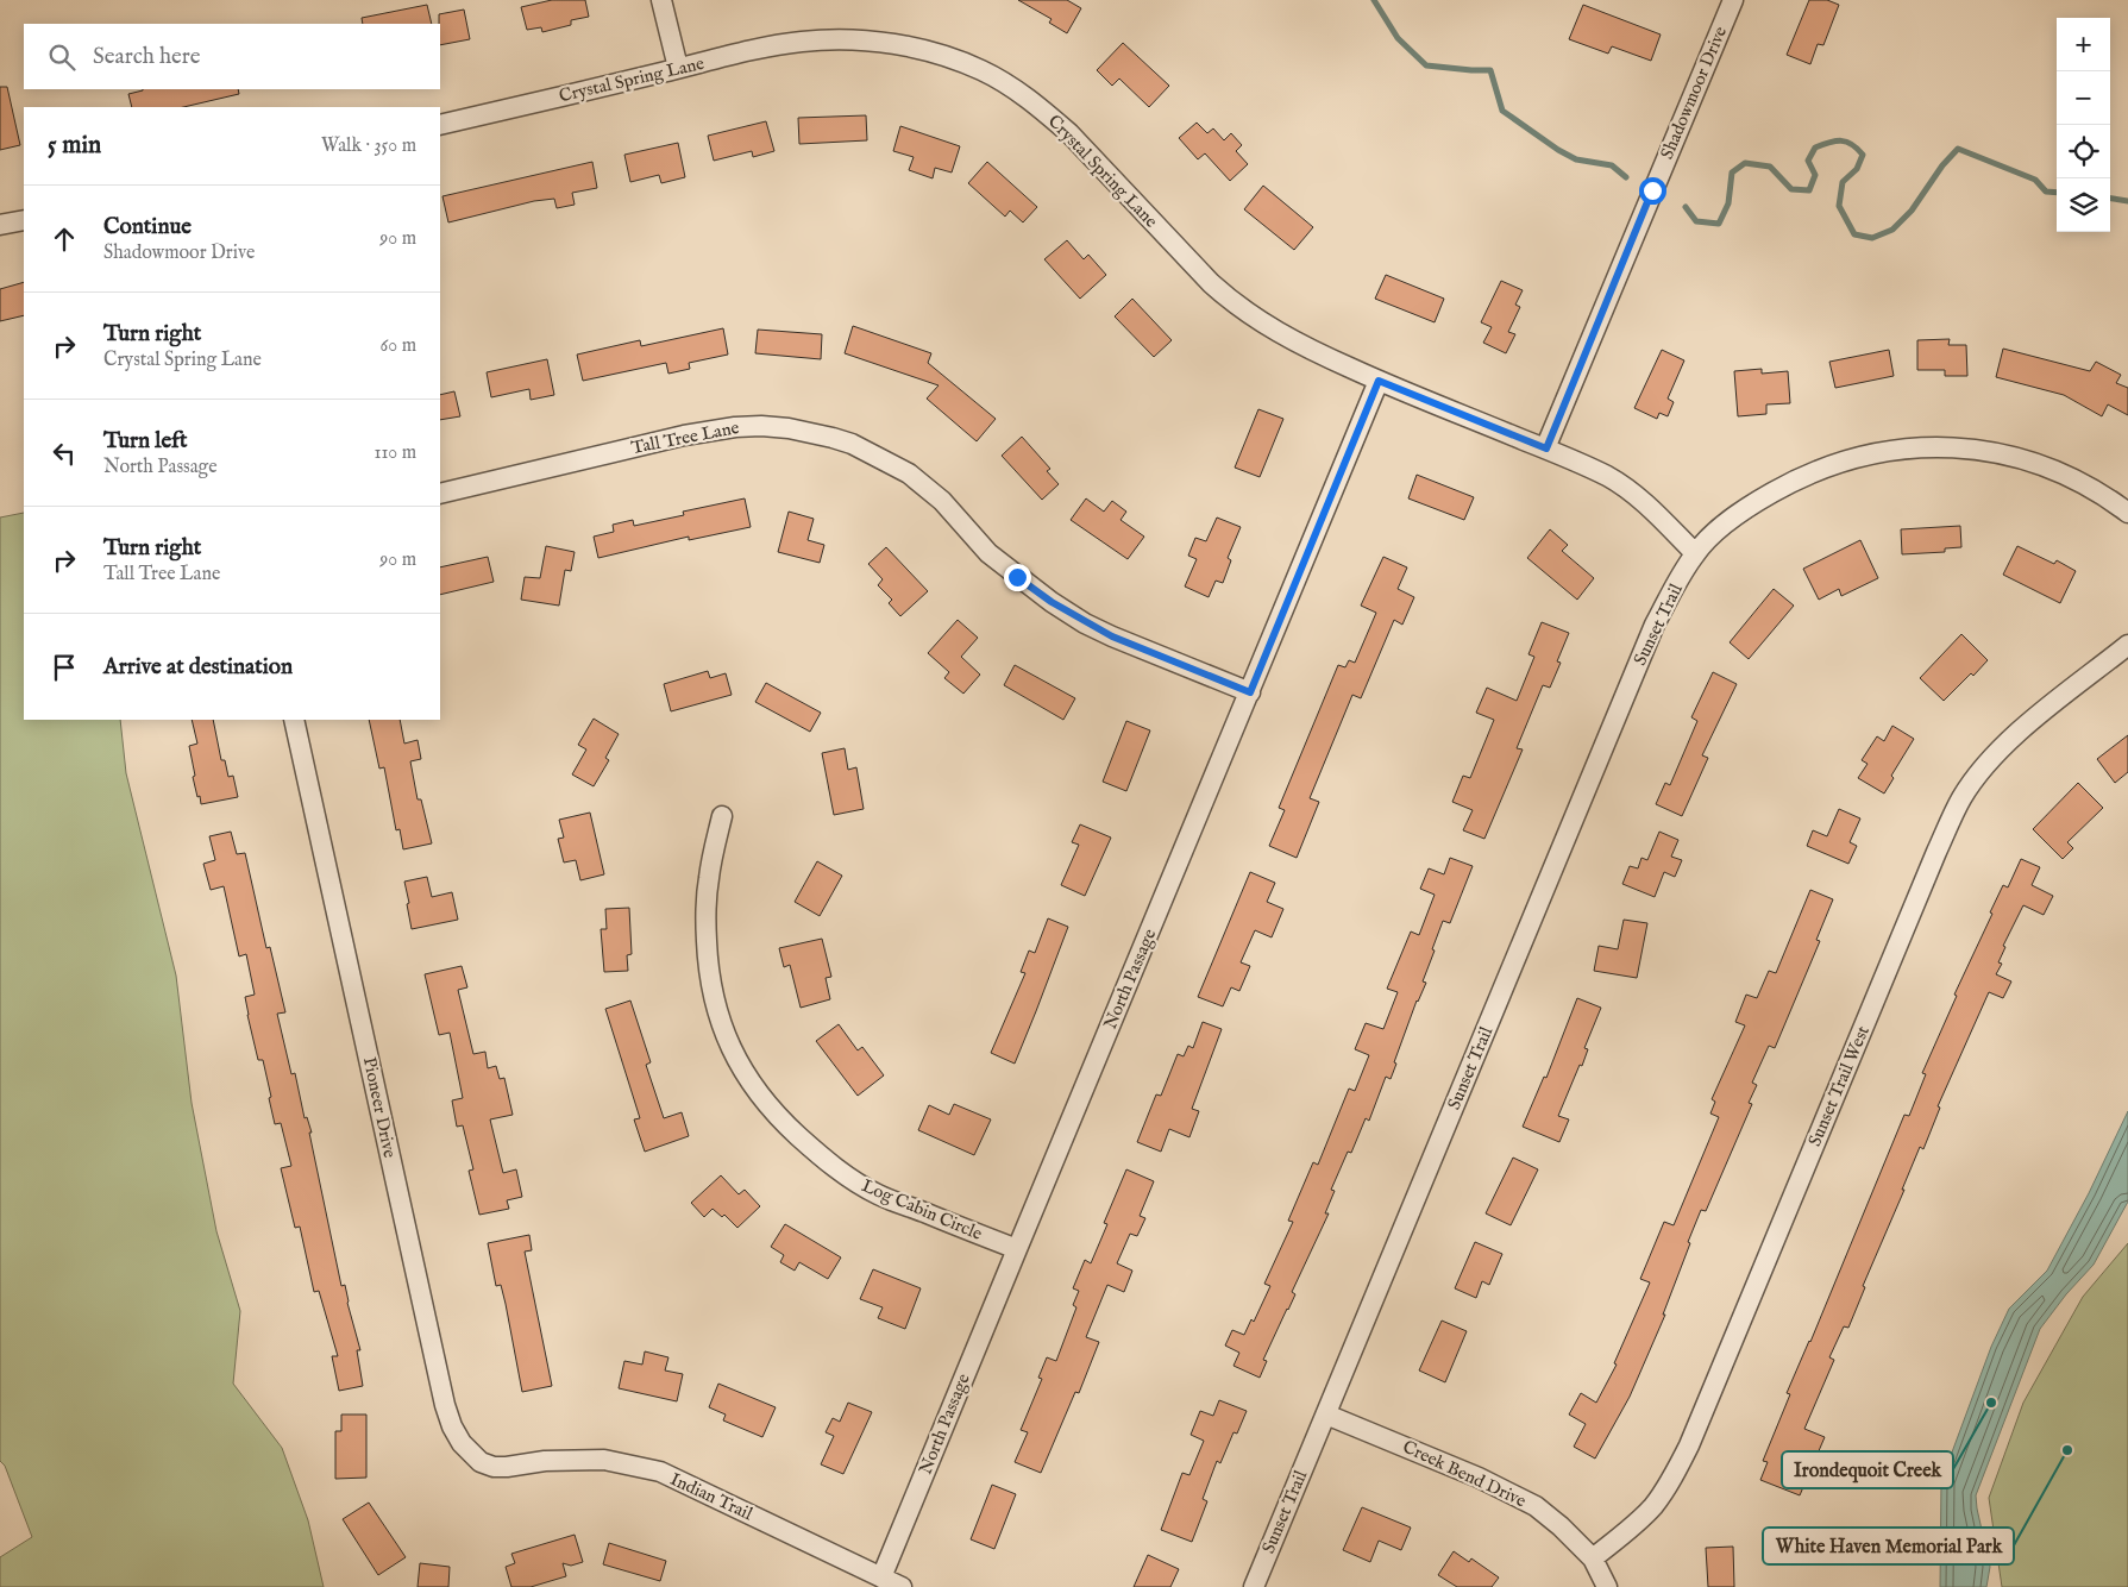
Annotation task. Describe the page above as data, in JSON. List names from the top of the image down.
{
  "streets": {
    "street": [
      "Crystal Spring Lane",
      "Shadowmoor Drive",
      "Tall Tree Lane",
      "Sunset Trail",
      "North Passage",
      "Sunset Trail West",
      "Pioneer Drive",
      "Log Cabin Circle",
      "Creek Bend Drive",
      "Indian Trail"
    ]
  },
  "crossings": [
    ["Crystal Spring Lane", "Shadowmoor Drive"],
    ["Crystal Spring Lane", "Sunset Trail"],
    ["Crystal Spring Lane", "North Passage"],
    ["Tall Tree Lane", "North Passage"],
    ["Sunset Trail", "Creek Bend Drive"],
    ["North Passage", "Log Cabin Circle"],
    ["North Passage", "Indian Trail"],
    ["Sunset Trail West", "Creek Bend Drive"],
    ["Pioneer Drive", "Indian Trail"]
  ],
  "places": ["Irondequoit Creek", "White Haven Memorial Park"],
  "page": {
    "map_buttons": ["+", "−"],
    "search": "Search here",
    "heading": ["5 min", "Walk · 350 m"],
    "list": [
      ["Continue", "Shadowmoor Drive", "90 m"],
      ["Turn right", "Crystal Spring Lane", "60 m"],
      ["Turn left", "North Passage", "110 m"],
      ["Turn right", "Tall Tree Lane", "90 m"],
      "Arrive at destination"
    ]
  }
}
